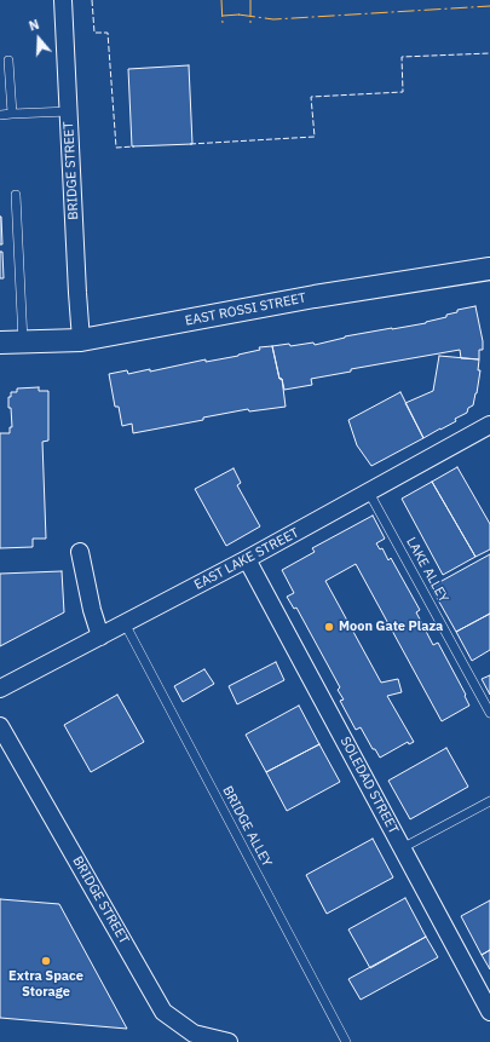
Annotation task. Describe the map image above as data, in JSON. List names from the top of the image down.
{
  "streets": {
    "street": [
      "BRIDGE STREET",
      "EAST ROSSI STREET",
      "EAST LAKE STREET",
      "SOLEDAD STREET"
    ],
    "lane": ["LAKE ALLEY", "BRIDGE ALLEY"]
  },
  "crossings": [
    ["BRIDGE STREET", "EAST ROSSI STREET"],
    ["EAST LAKE STREET", "LAKE ALLEY"],
    ["EAST LAKE STREET", "SOLEDAD STREET"],
    ["EAST LAKE STREET", "BRIDGE ALLEY"]
  ],
  "places": ["Moon Gate Plaza", "Extra Space Storage"],
  "north": "top"
}
